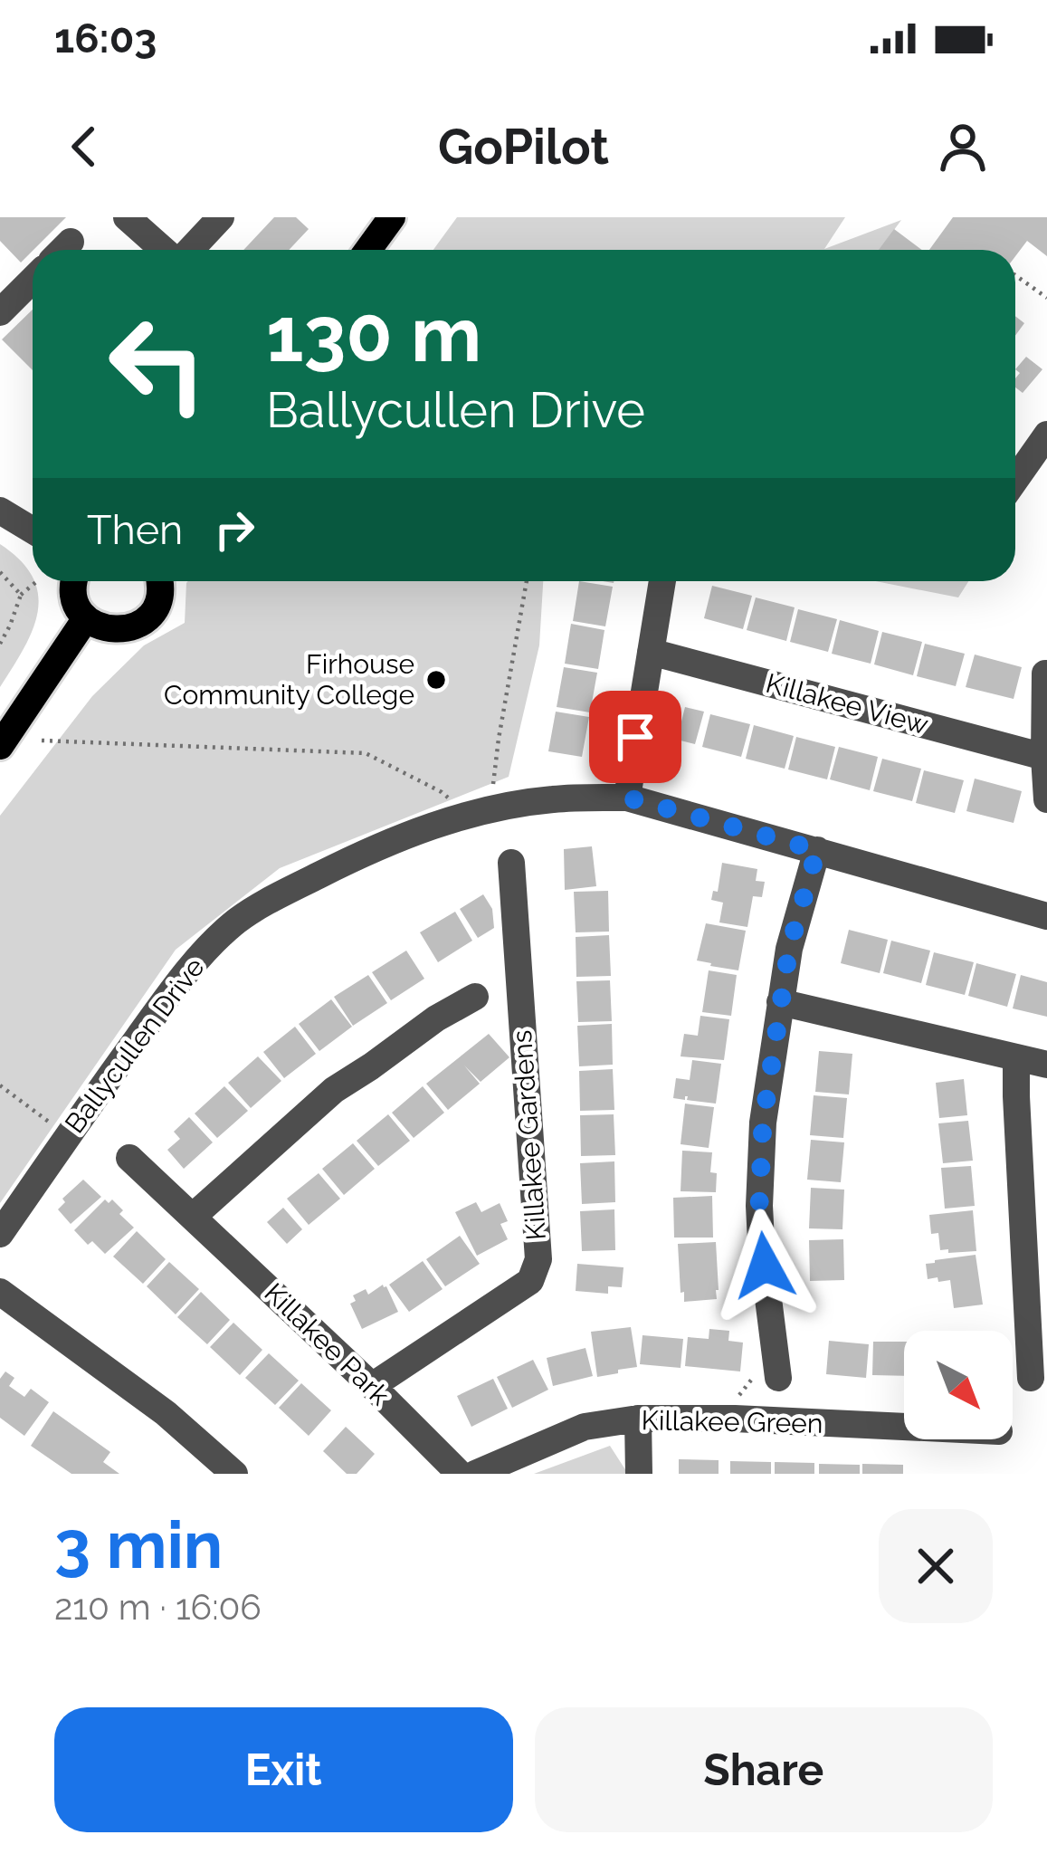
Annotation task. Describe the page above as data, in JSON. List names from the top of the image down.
{
  "streets": {
    "street": [
      "Killakee View",
      "Ballycullen Drive",
      "Killakee Gardens",
      "Killakee Park",
      "Killakee Green"
    ]
  },
  "crossings": [
    ["Killakee Gardens", "Killakee Park"]
  ],
  "places": ["Firhouse Community College"],
  "north": "bottom right",
  "page": {
    "status": "16:03",
    "header": "GoPilot",
    "turn": ["130 m", "Ballycullen Drive"],
    "then": "Then",
    "heading": ["3 min", "210 m · 16:06"],
    "buttons": ["Exit", "Share"]
  }
}
